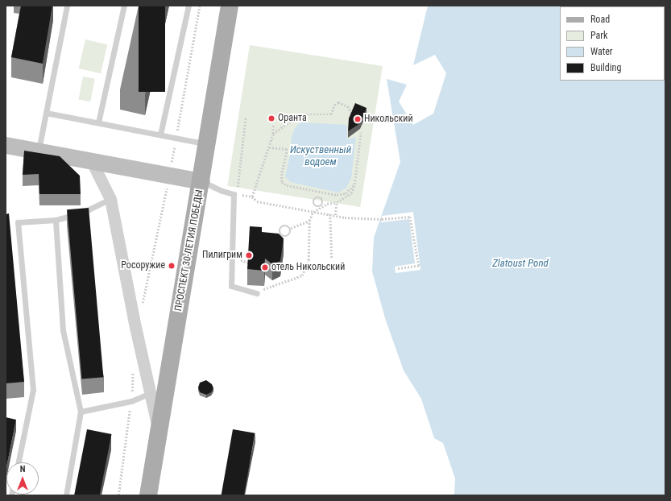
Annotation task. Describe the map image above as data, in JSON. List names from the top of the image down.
{
  "streets": {
    "main road": ["ПРОСПЕКТ 30-ЛЕТИЯ ПОБЕДЫ"]
  },
  "water": ["Искуственный водоем", "Zlatoust Pond"],
  "places": [
    "Оранта",
    "Никольский",
    "Пилигрим",
    "Росоружие",
    "отель Никольский"
  ],
  "legend": [
    "Road",
    "Park",
    "Water",
    "Building"
  ],
  "north": "top"
}
